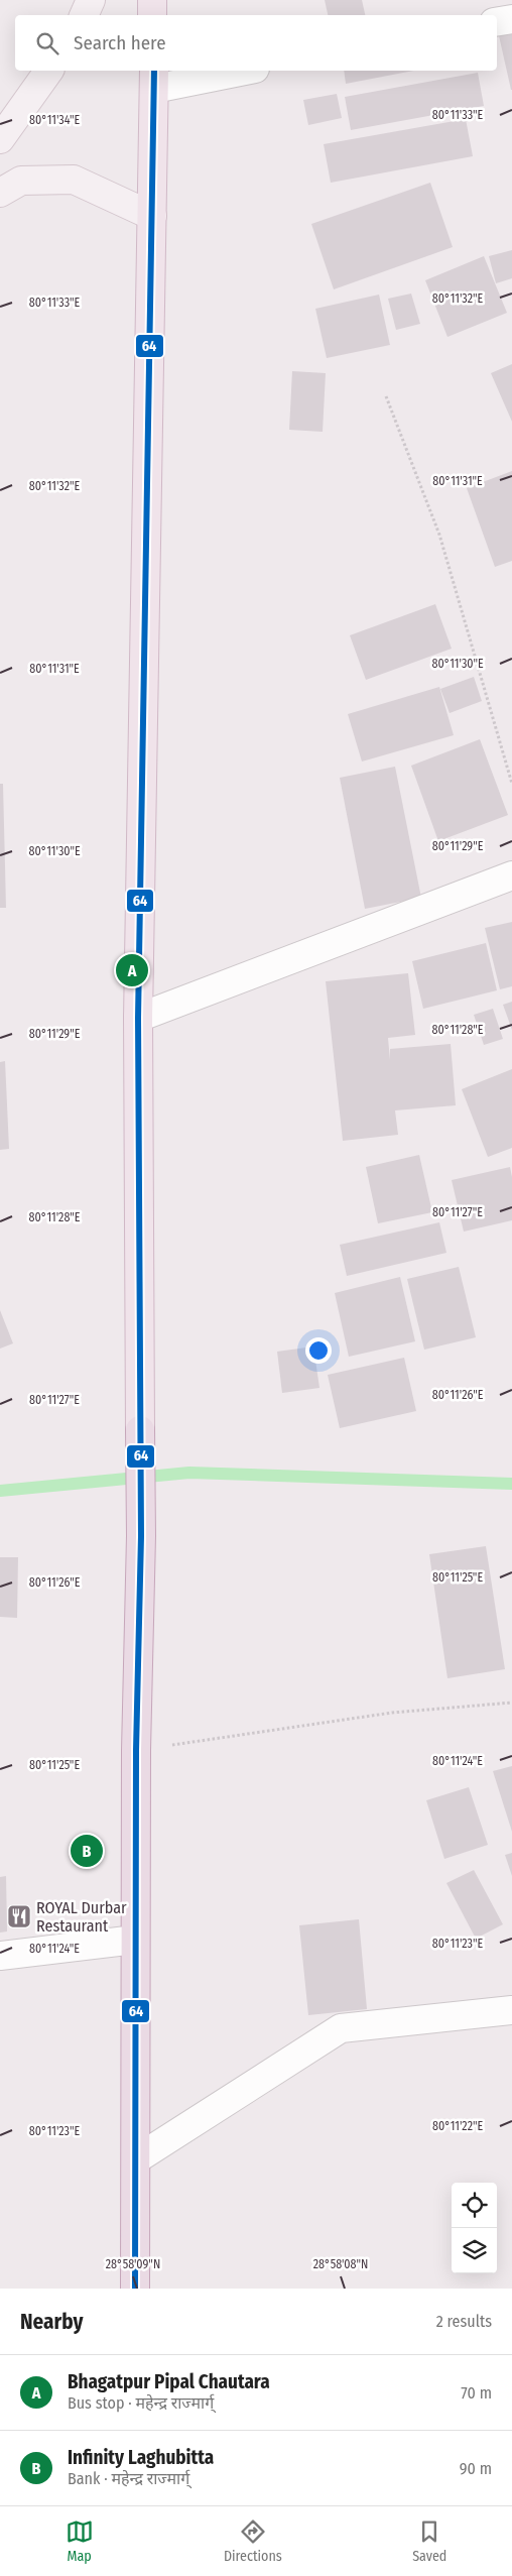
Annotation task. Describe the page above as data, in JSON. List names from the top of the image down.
{
  "places": {
    "restaurant": ["ROYAL Durbar Restaurant"]
  },
  "lines": ["transit line 64"],
  "page": {
    "search": "Search here",
    "pins": ["A", "B"],
    "heading": ["Nearby", "2 results"],
    "list": [
      {
        "mark": "A",
        "name": "Bhagatpur Pipal Chautara",
        "note": "Bus stop · महेन्द्र राज्मार्ग्",
        "value": "70 m"
      },
      {
        "mark": "B",
        "name": "Infinity Laghubitta",
        "note": "Bank · महेन्द्र राज्मार्ग्",
        "value": "90 m"
      }
    ],
    "nav": ["Map", "Directions", "Saved"]
  },
  "coordinates": [
    "80°11'33\"E",
    "80°11'34\"E",
    "80°11'32\"E",
    "80°11'31\"E",
    "80°11'30\"E",
    "80°11'29\"E",
    "80°11'28\"E",
    "80°11'27\"E",
    "80°11'26\"E",
    "80°11'25\"E",
    "80°11'24\"E",
    "80°11'23\"E",
    "80°11'22\"E",
    "28°58'09\"N",
    "28°58'08\"N"
  ]
}
